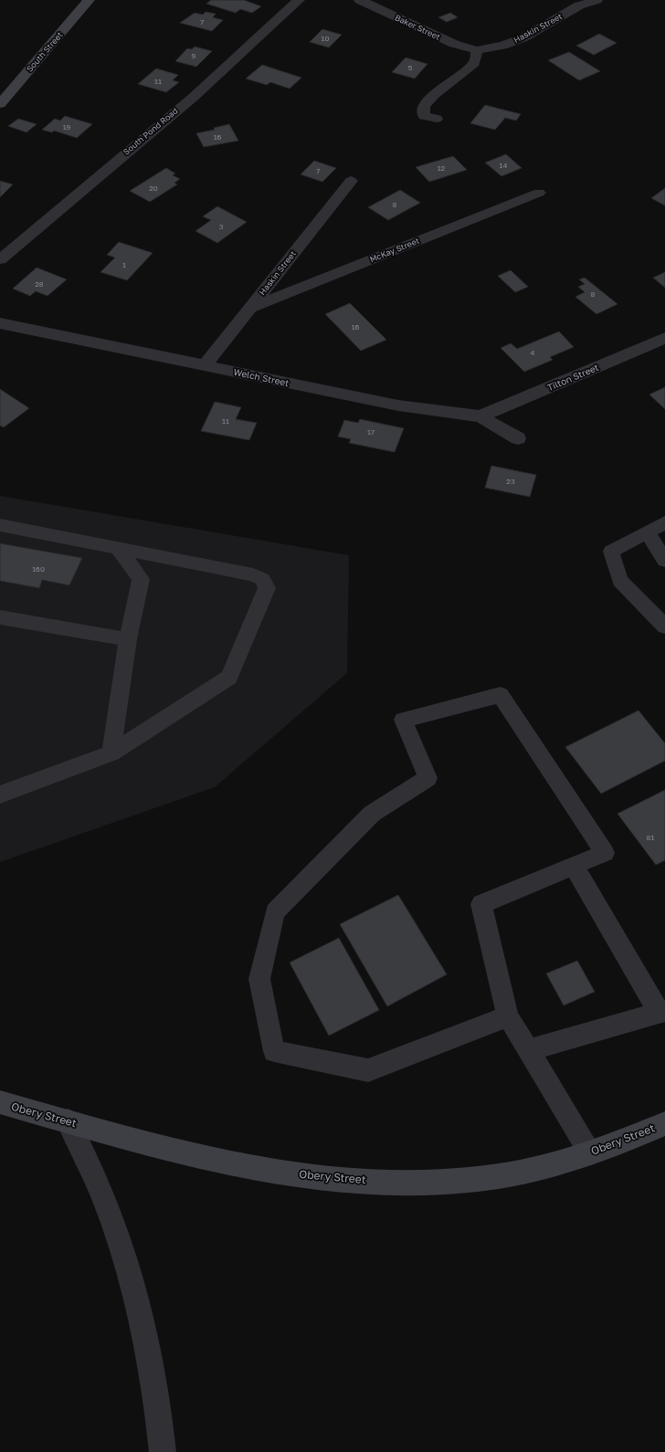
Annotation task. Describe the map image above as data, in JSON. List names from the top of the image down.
{
  "streets": {
    "main road": ["South Street", "Obery Street"],
    "street": [
      "Baker Street",
      "Haskin Street",
      "South Pond Road",
      "McKay Street",
      "Welch Street",
      "Tilton Street"
    ]
  },
  "crossings": [
    ["Baker Street", "Haskin Street"],
    ["Haskin Street", "McKay Street"],
    ["Haskin Street", "Welch Street"],
    ["Welch Street", "Tilton Street"]
  ],
  "house_numbers": [
    "7",
    "10",
    "9",
    "5",
    "11",
    "19",
    "16",
    "14",
    "12",
    "7",
    "20",
    "8",
    "3",
    "1",
    "28",
    "8",
    "16",
    "4",
    "11",
    "17",
    "23",
    "160",
    "81"
  ]
}
